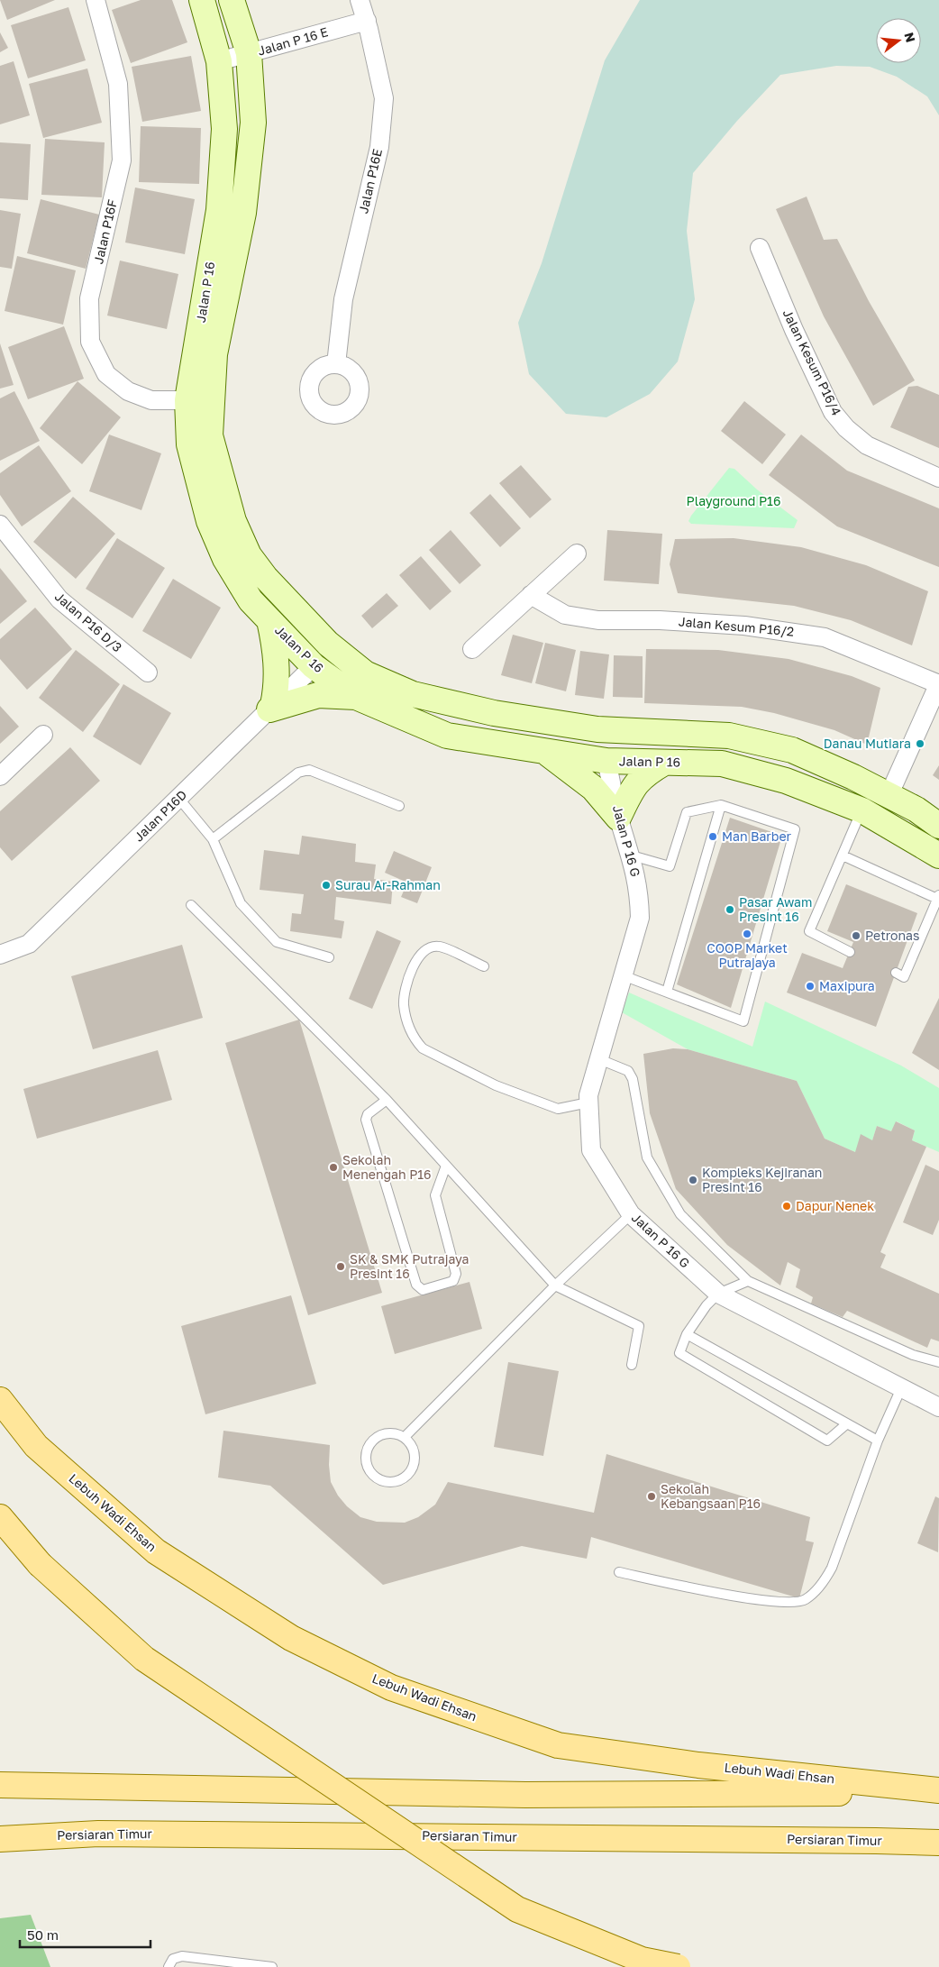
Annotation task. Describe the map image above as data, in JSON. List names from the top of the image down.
{
  "streets": {
    "main road": ["Lebuh Wadi Ehsan", "Persiaran Timur"],
    "street": [
      "Jalan P 16 E",
      "Jalan P16E",
      "Jalan P16F",
      "Jalan P 16",
      "Jalan Kesum P16/4",
      "Jalan P16 D/3",
      "Jalan Kesum P16/2",
      "Jalan P16D",
      "Jalan P 16 G"
    ]
  },
  "crossings": [
    ["Jalan P 16 E", "Jalan P16E"],
    ["Jalan P 16 E", "Jalan P 16"],
    ["Jalan P16F", "Jalan P 16"],
    ["Jalan P 16", "Jalan P16D"],
    ["Jalan P 16", "Jalan P 16 G"]
  ],
  "parks": ["Playground P16"],
  "places": [
    "Danau Mutiara",
    "Man Barber",
    "Surau Ar-Rahman",
    "Pasar Awam Presint 16",
    "COOP Market Putrajaya",
    "Petronas",
    "Maxipura",
    "Sekolah Menengah P16",
    "Kompleks Kejiranan Presint 16",
    "Dapur Nenek",
    "SK & SMK Putrajaya Presint 16",
    "Sekolah Kebangsaan P16"
  ],
  "scale_bar": "50 m",
  "north": "right"
}
